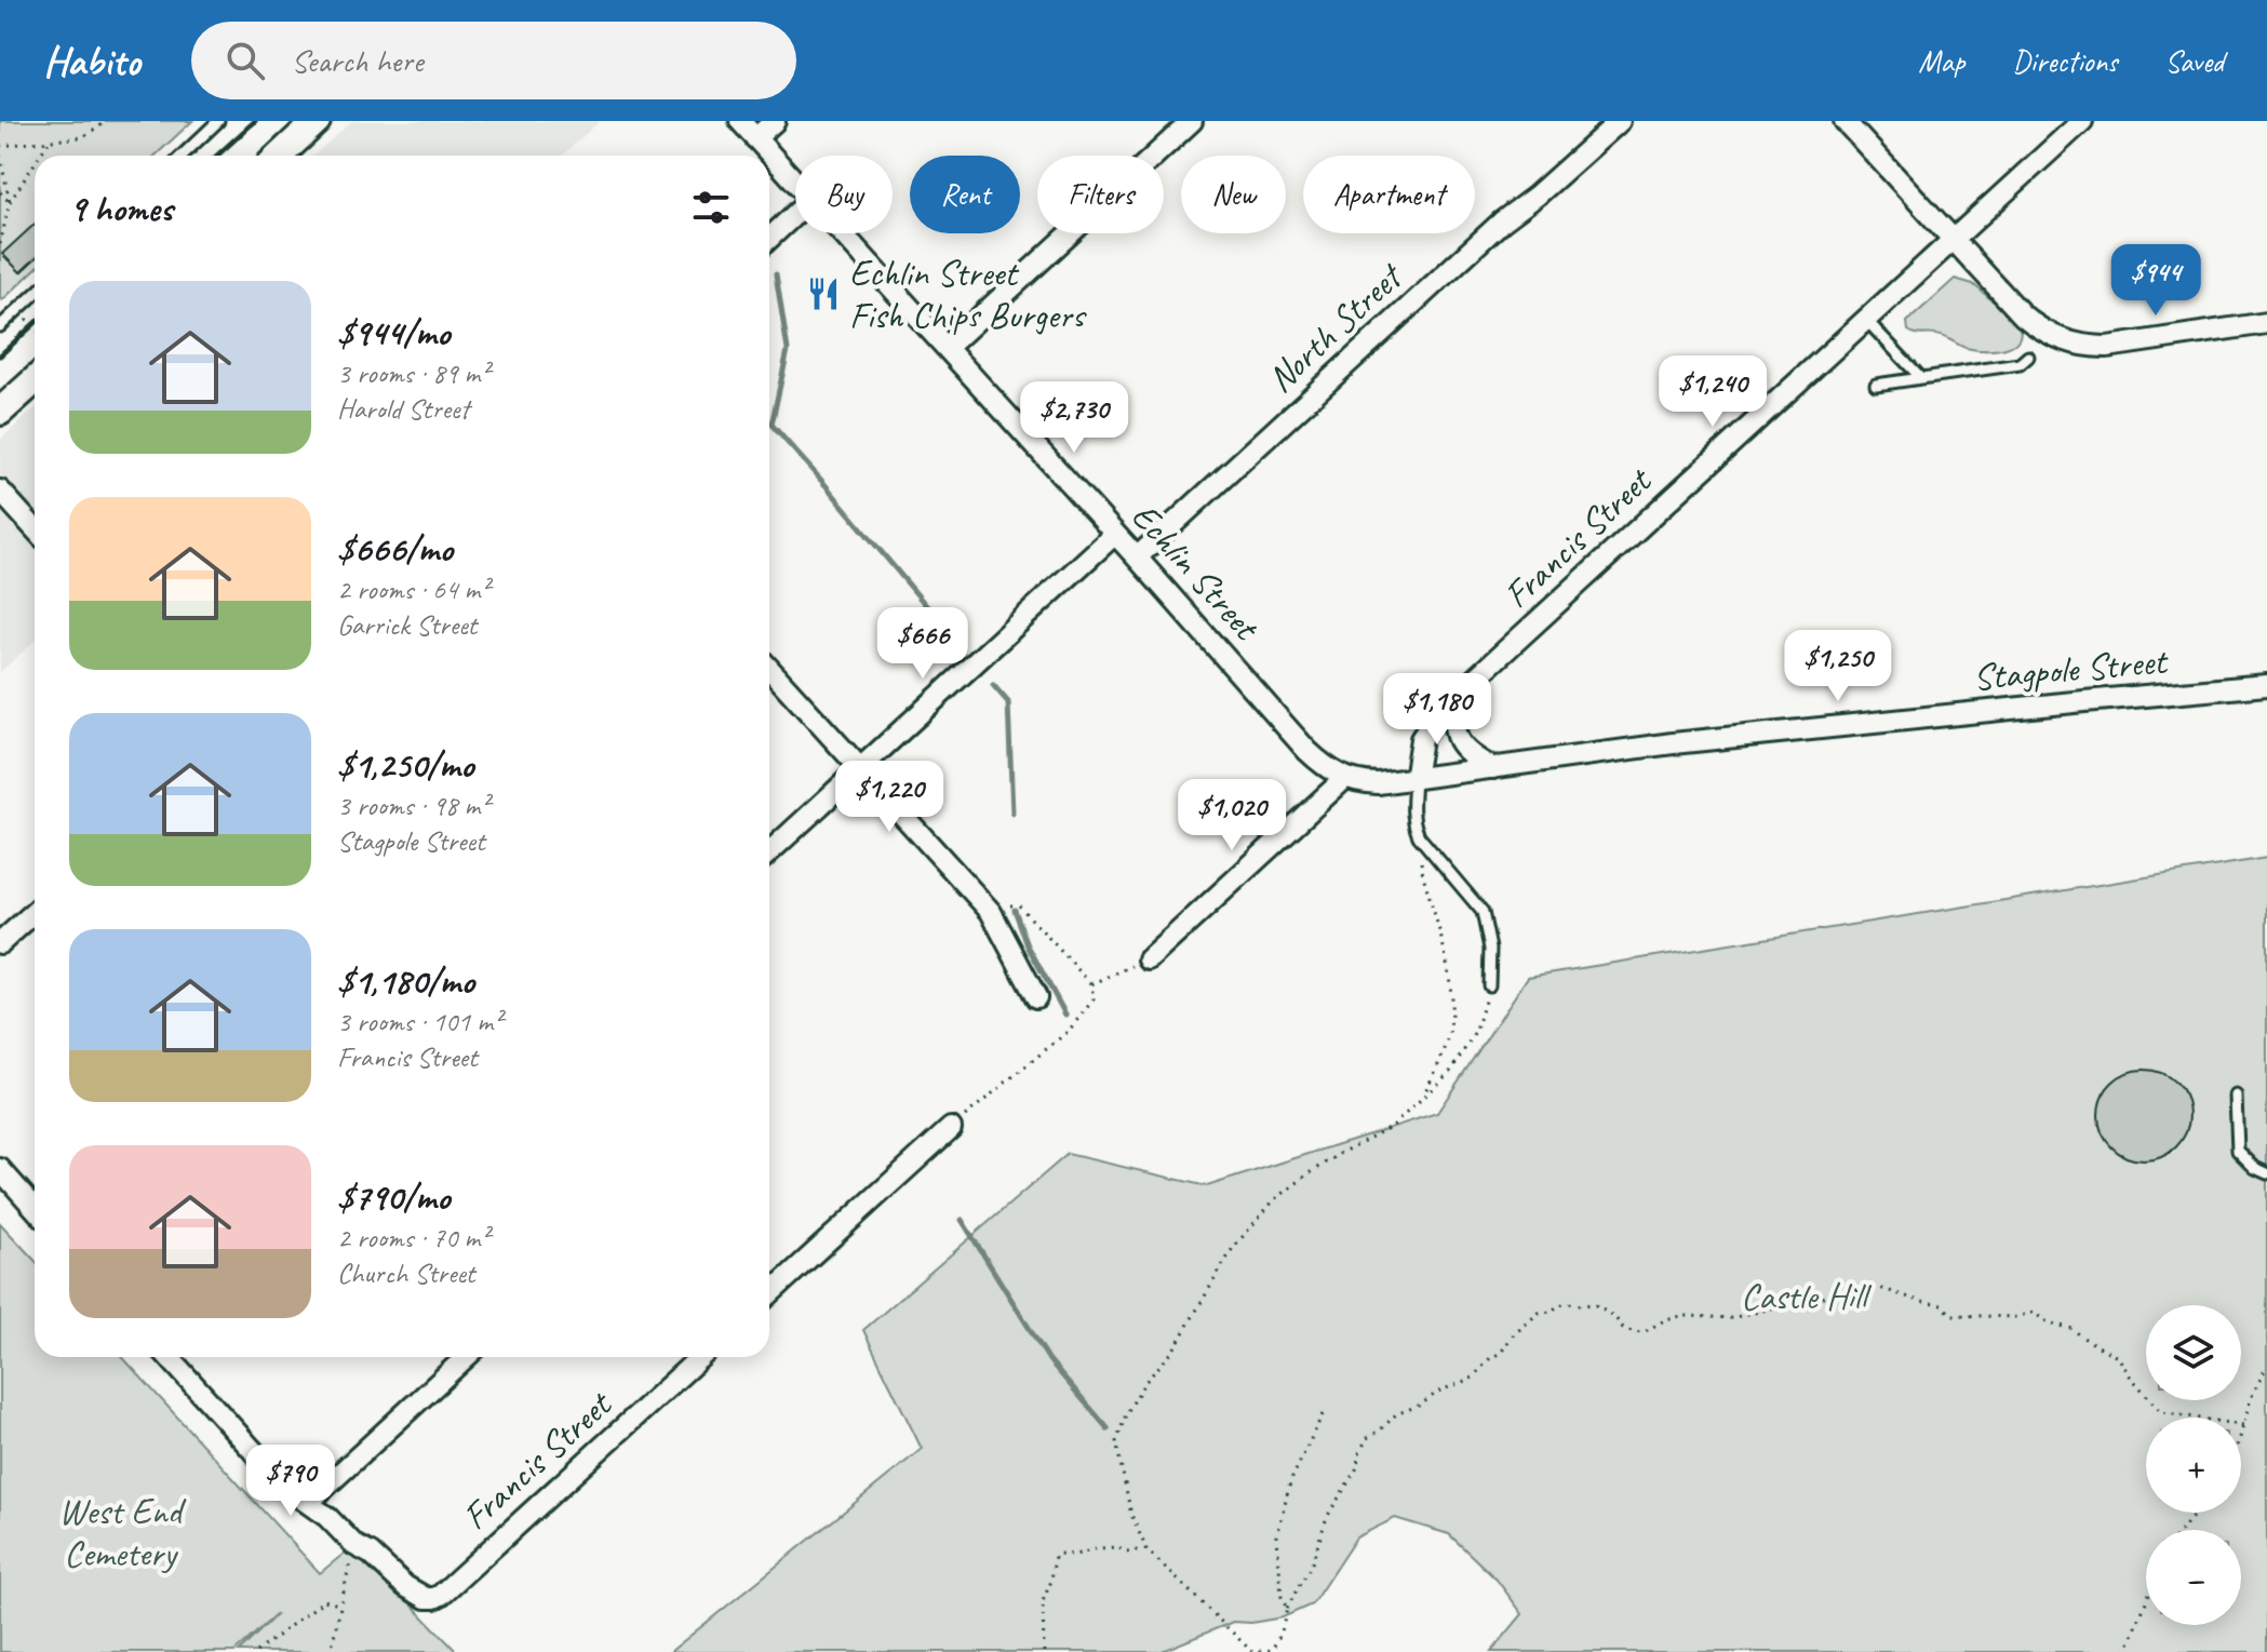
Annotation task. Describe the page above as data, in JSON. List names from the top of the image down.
{
  "streets": {
    "street": [
      "North Street",
      "Francis Street",
      "Echlin Street",
      "Stagpole Street"
    ]
  },
  "crossings": [
    ["North Street", "Echlin Street"],
    ["Francis Street", "Echlin Street"],
    ["Francis Street", "Stagpole Street"],
    ["Echlin Street", "Stagpole Street"]
  ],
  "parks": ["Castle Hill", "West End Cemetery"],
  "places": {
    "restaurant": ["Echlin Street Fish Chips Burgers"]
  },
  "page": {
    "header": "Habito",
    "search": "Search here",
    "nav": ["Map", "Directions", "Saved"],
    "chip": [
      "Buy",
      "Rent",
      "Filters",
      "New",
      "Apartment"
    ],
    "heading": "9 homes",
    "price": [
      "$944",
      "$1,240",
      "$2,730",
      "$666",
      "$1,250",
      "$1,180",
      "$1,220",
      "$1,020",
      "$790"
    ],
    "list": [
      {
        "name": "$944/mo",
        "note": "3 rooms · 89 m² · Harold Street"
      },
      {
        "name": "$666/mo",
        "note": "2 rooms · 64 m² · Garrick Street"
      },
      {
        "name": "$1,250/mo",
        "note": "3 rooms · 98 m² · Stagpole Street"
      },
      {
        "name": "$1,180/mo",
        "note": "3 rooms · 101 m² · Francis Street"
      },
      {
        "name": "$790/mo",
        "note": "2 rooms · 70 m² · Church Street"
      }
    ],
    "map_buttons": ["+", "−"]
  }
}
